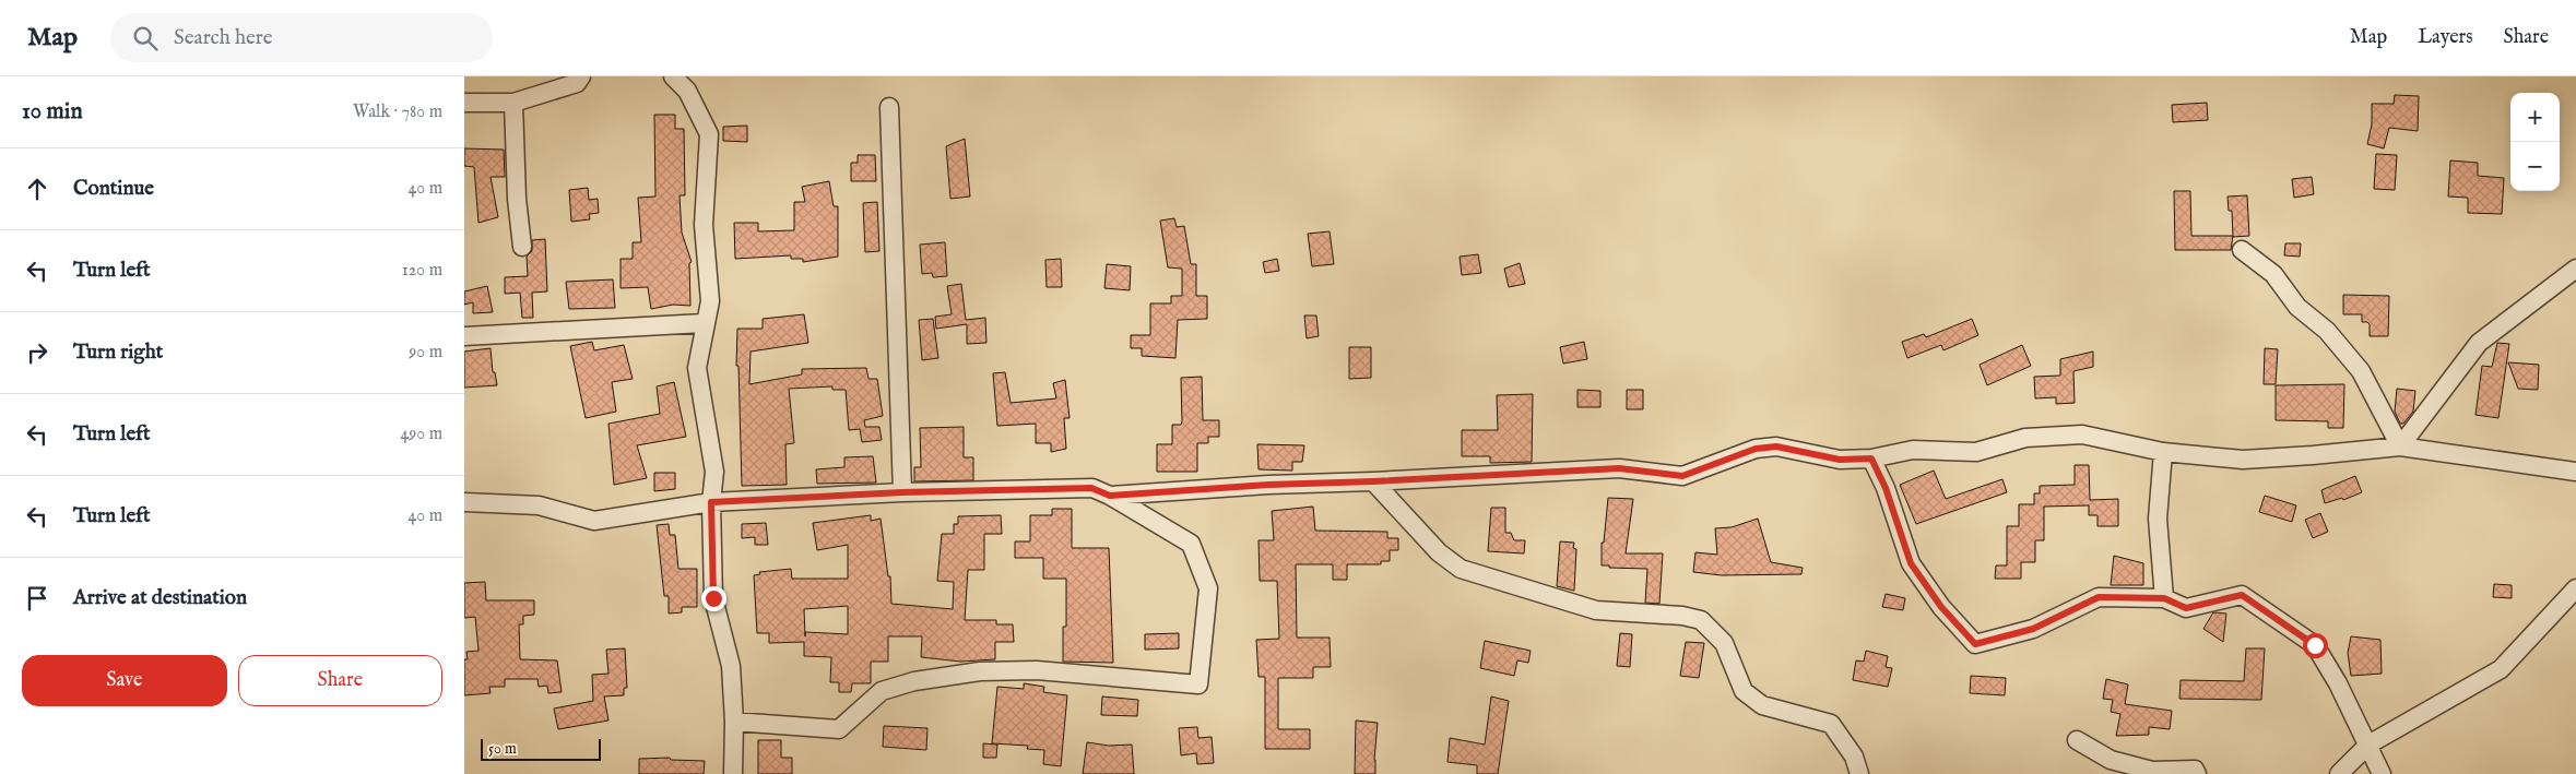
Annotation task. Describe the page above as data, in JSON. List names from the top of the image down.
{
  "scale_bar": "50 m",
  "page": {
    "header": "Map",
    "search": "Search here",
    "nav": ["Map", "Layers", "Share"],
    "heading": ["10 min", "Walk · 780 m"],
    "map_buttons": ["+", "−"],
    "list": [
      ["Continue", "40 m"],
      ["Turn left", "120 m"],
      ["Turn right", "90 m"],
      ["Turn left", "490 m"],
      ["Turn left", "40 m"],
      "Arrive at destination"
    ],
    "buttons": ["Save", "Share"],
    "scale": "50 m"
  }
}
